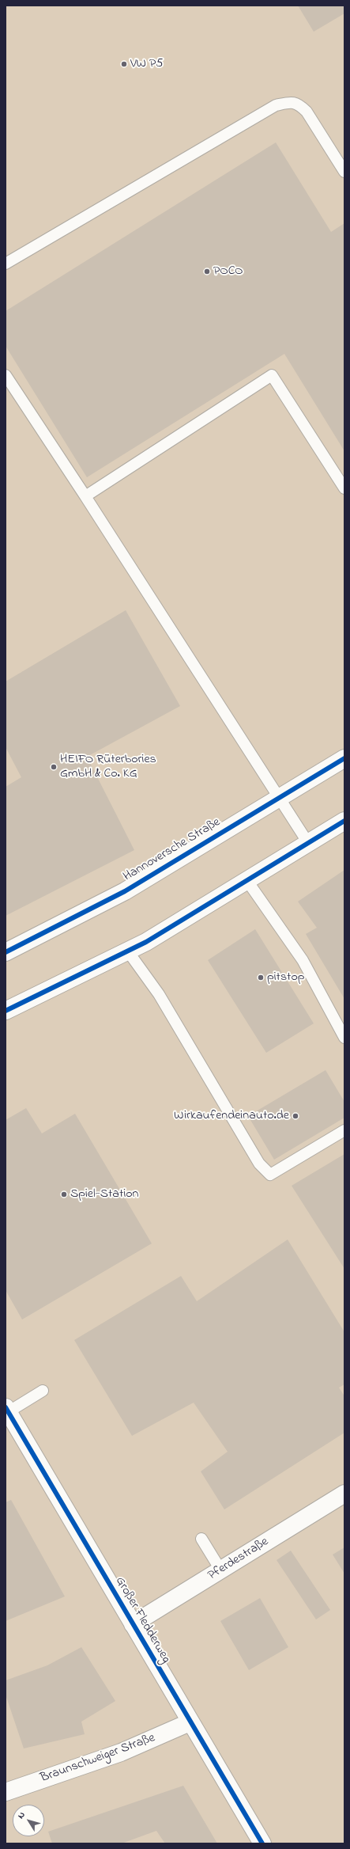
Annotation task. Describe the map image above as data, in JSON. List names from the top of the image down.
{
  "streets": {
    "street": [
      "Hannoversche Straße",
      "Pferdestraße",
      "Großer Fledderweg",
      "Braunschweiger Straße"
    ]
  },
  "crossings": [
    ["Pferdestraße", "Großer Fledderweg"],
    ["Großer Fledderweg", "Braunschweiger Straße"]
  ],
  "places": [
    "VW P5",
    "POCO",
    "HEIFO Rüterbories GmbH & Co. KG",
    "pitstop",
    "Wirkaufendeinauto.de",
    "Spiel-Station"
  ],
  "north": "top left"
}
